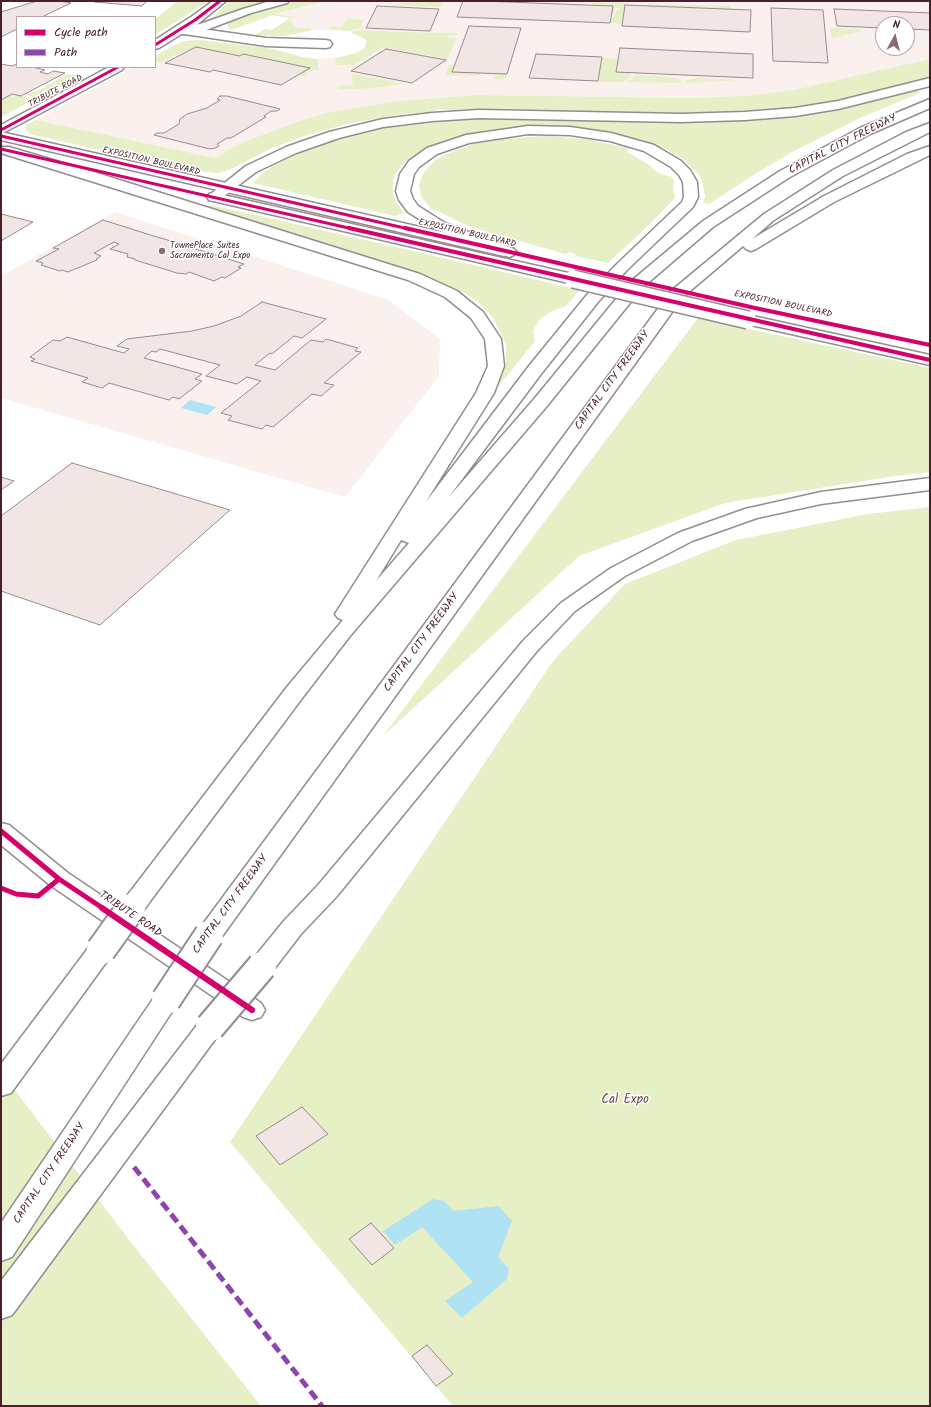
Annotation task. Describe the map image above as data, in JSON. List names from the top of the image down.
{
  "streets": {
    "main road": ["TRIBUTE ROAD", "CAPITAL CITY FREEWAY", "EXPOSITION BOULEVARD"]
  },
  "parks": ["Cal Expo"],
  "places": ["TownePlace Suites Sacramento Cal Expo"],
  "legend": ["Cycle path", "Path"],
  "north": "top"
}
